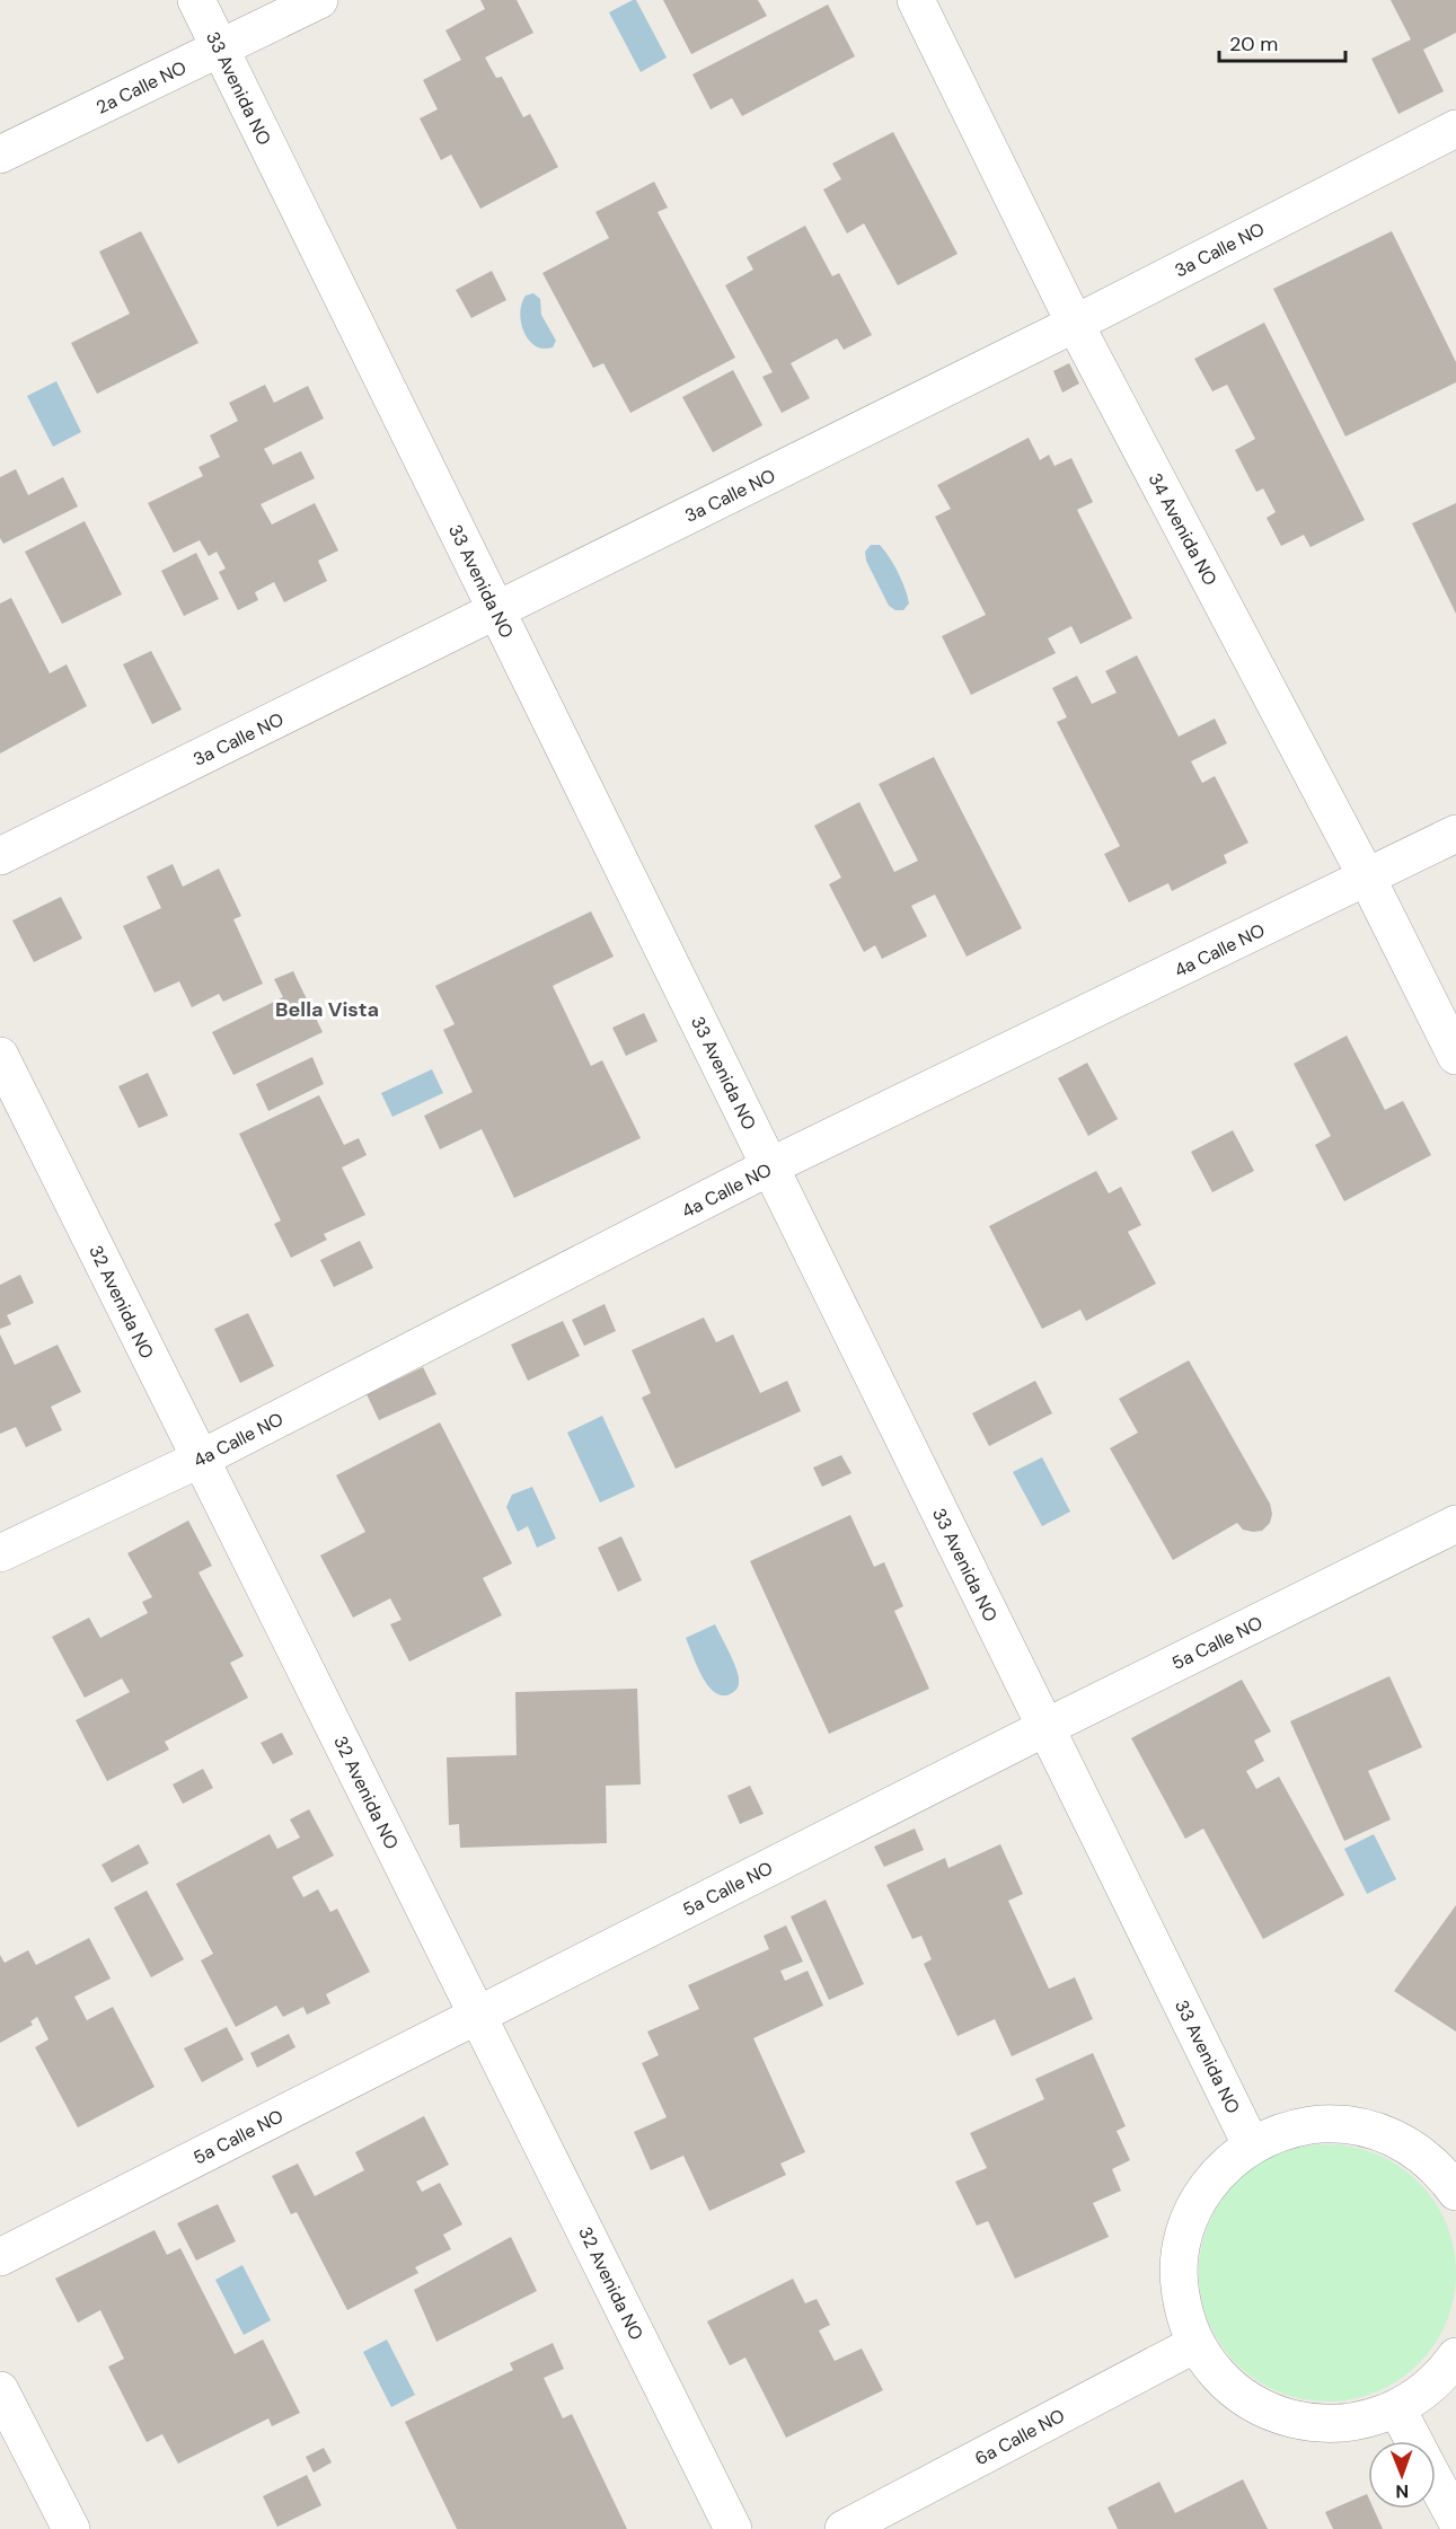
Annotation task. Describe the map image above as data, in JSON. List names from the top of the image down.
{
  "streets": {
    "street": [
      "2a Calle NO",
      "33 Avenida NO",
      "3a Calle NO",
      "34 Avenida NO",
      "4a Calle NO",
      "32 Avenida NO",
      "5a Calle NO",
      "6a Calle NO"
    ]
  },
  "crossings": [
    ["2a Calle NO", "33 Avenida NO"],
    ["33 Avenida NO", "3a Calle NO"],
    ["33 Avenida NO", "4a Calle NO"],
    ["33 Avenida NO", "5a Calle NO"],
    ["3a Calle NO", "34 Avenida NO"],
    ["34 Avenida NO", "4a Calle NO"],
    ["4a Calle NO", "32 Avenida NO"],
    ["32 Avenida NO", "5a Calle NO"]
  ],
  "districts": ["Bella Vista"],
  "scale_bar": "20 m",
  "north": "bottom"
}
